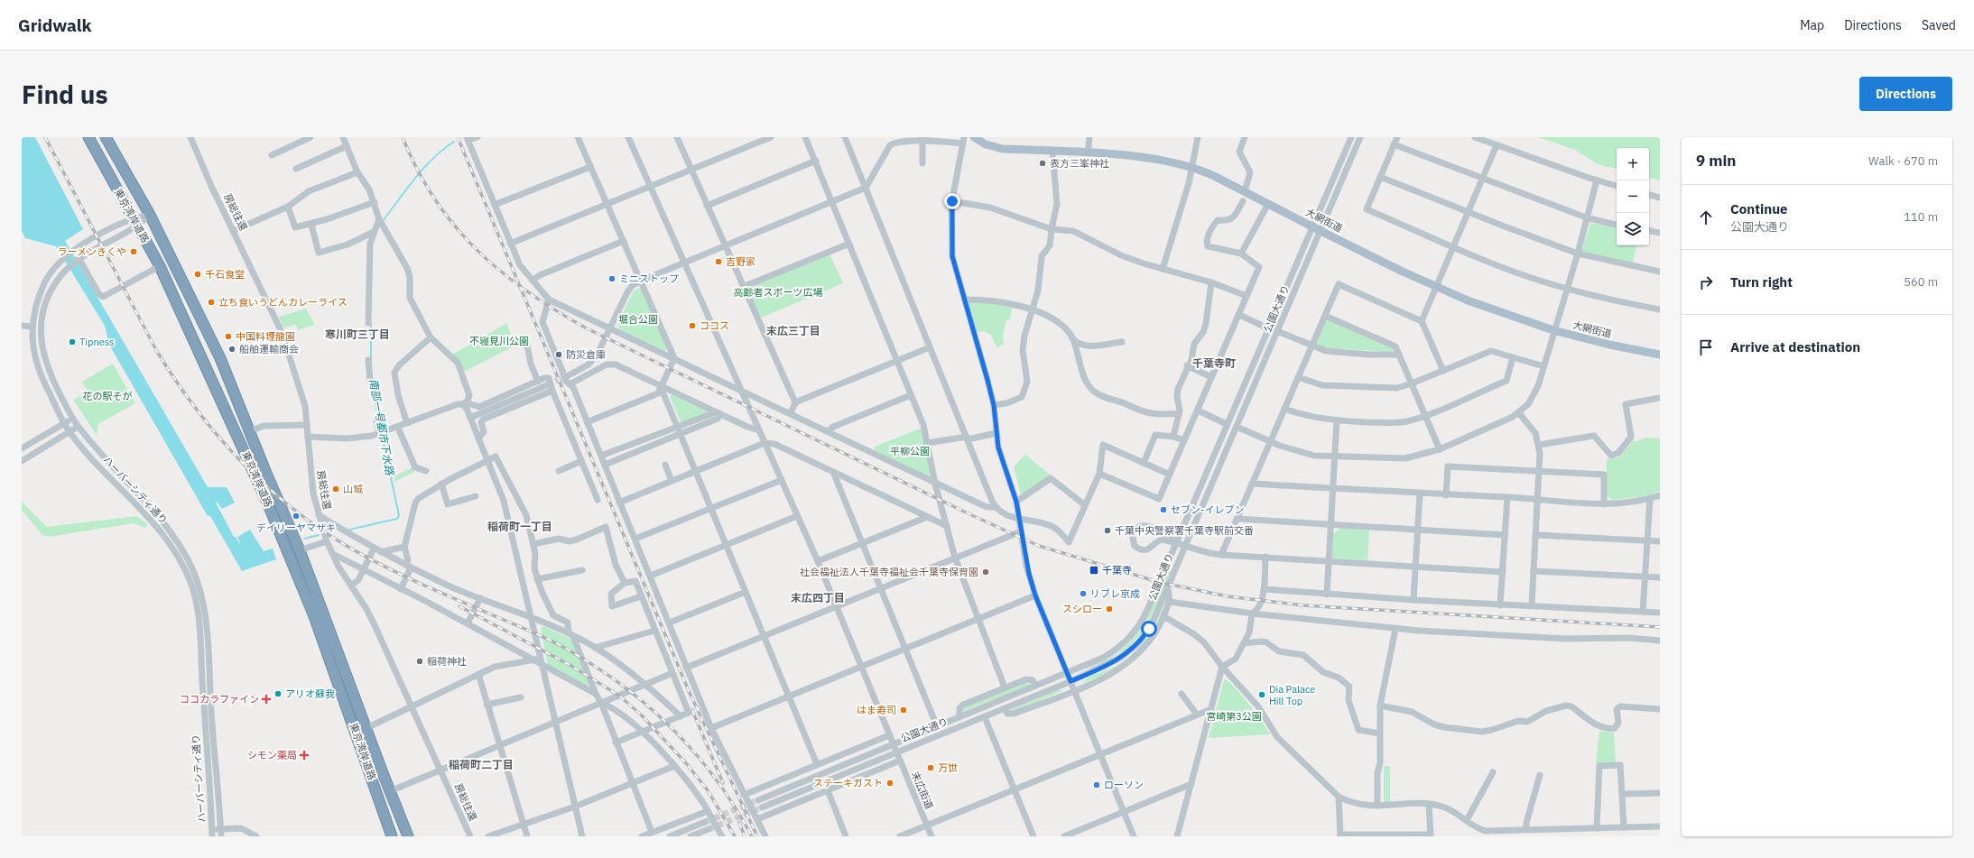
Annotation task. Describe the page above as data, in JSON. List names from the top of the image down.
{
  "streets": {
    "highway": ["東京湾岸道路"],
    "main road": ["大網街道"],
    "street": [
      "房総往還",
      "公園大通り",
      "ハーバーシティ通り",
      "末広街道"
    ]
  },
  "crossings": [
    ["東京湾岸道路", "ハーバーシティ通り"],
    ["大網街道", "公園大通り"],
    ["公園大通り", "末広街道"]
  ],
  "districts": [
    "末広三丁目",
    "寒川町三丁目",
    "千葉寺町",
    "稲荷町一丁目",
    "末広四丁目",
    "稲荷町二丁目"
  ],
  "water": ["南部一号都市下水路"],
  "parks": [
    "高齢者スポーツ広場",
    "堀合公園",
    "不寝見川公園",
    "花の駅そが",
    "平柳公園",
    "宮崎第3公園"
  ],
  "places": {
    "other": [
      "表方三峯神社",
      "ラーメンきくや",
      "吉野家",
      "千石食堂",
      "ミニストップ",
      "立ち食いうどんカレーライス",
      "ココス",
      "中国料理龍園",
      "Tipness",
      "船舶運輸商会",
      "防災倉庫",
      "山城",
      "セブン-イレブン",
      "デイリーヤマザキ",
      "千葉中央警察署千葉寺駅前交番",
      "社会福祉法人千葉寺福祉会千葉寺保育園",
      "リブレ京成",
      "スシロー",
      "稲荷神社",
      "アリオ蘇我",
      "Dia Palace Hill Top",
      "はま寿司",
      "万世",
      "ステーキガスト",
      "ローソン"
    ],
    "transit": ["千葉寺"],
    "health": ["ココカラファイン", "シモン薬局"]
  },
  "page": {
    "header": "Gridwalk",
    "nav": ["Map", "Directions", "Saved"],
    "buttons": "Directions",
    "title": "Find us",
    "heading": ["9 min", "Walk · 670 m"],
    "map_buttons": ["+", "−"],
    "list": [
      ["Continue", "公園大通り", "110 m"],
      ["Turn right", "560 m"],
      "Arrive at destination"
    ]
  }
}
